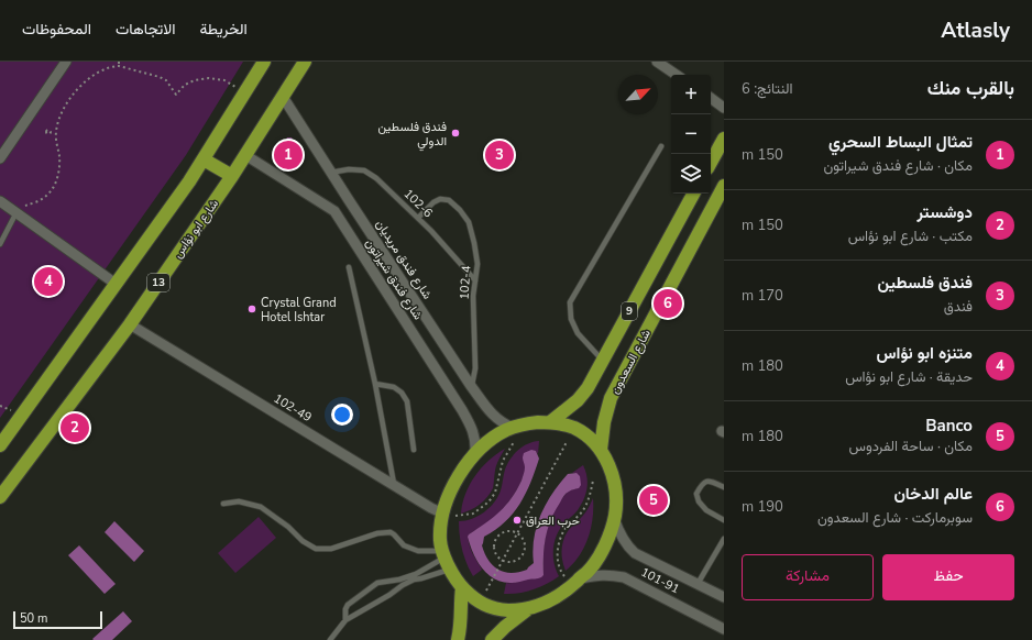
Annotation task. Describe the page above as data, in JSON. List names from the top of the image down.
{
  "streets": {
    "main road": [
      "شارع ابو نؤاس",
      "13",
      "9",
      "شارع السعدون"
    ],
    "street": [
      "شارع فندق مريديان",
      "شارع فندق شيراتون",
      "102-49",
      "101-91"
    ],
    "lane": ["102-6", "102-4"]
  },
  "crossings": [
    ["102-6", "شارع فندق مريديان"],
    ["102-6", "102-4"],
    ["شارع ابو نؤاس", "شارع فندق مريديان"],
    ["شارع ابو نؤاس", "شارع فندق شيراتون"],
    ["شارع ابو نؤاس", "102-49"],
    ["شارع فندق مريديان", "شارع فندق شيراتون"],
    ["شارع فندق مريديان", "102-4"]
  ],
  "places": ["فندق فلسطين الدولي", "Crystal Grand Hotel Ishtar", "حرب العراق"],
  "scale_bar": "50 m",
  "north": "top right",
  "page": {
    "header": "Atlasly",
    "nav": ["الخريطة", "الاتجاهات", "المحفوظات"],
    "heading": ["بالقرب منك", "النتائج: 6"],
    "map_buttons": ["+", "−"],
    "list": [
      {
        "mark": "1",
        "name": "تمثال البساط السحري",
        "note": "مكان · شارع فندق شيراتون",
        "value": "150 m"
      },
      {
        "mark": "2",
        "name": "دوشستر",
        "note": "مكتب · شارع ابو نؤاس",
        "value": "150 m"
      },
      {
        "mark": "3",
        "name": "فندق فلسطين",
        "note": "فندق",
        "value": "170 m"
      },
      {
        "mark": "4",
        "name": "متنزه ابو نؤاس",
        "note": "حديقة · شارع ابو نؤاس",
        "value": "180 m"
      },
      {
        "mark": "5",
        "name": "Banco",
        "note": "مكان · ساحة الفردوس",
        "value": "180 m"
      },
      {
        "mark": "6",
        "name": "عالم الدخان",
        "note": "سوبرماركت · شارع السعدون",
        "value": "190 m"
      }
    ],
    "pins": [
      "1",
      "3",
      "4",
      "6",
      "2",
      "5"
    ],
    "buttons": ["حفظ", "مشاركة"],
    "scale": "50 m"
  }
}
